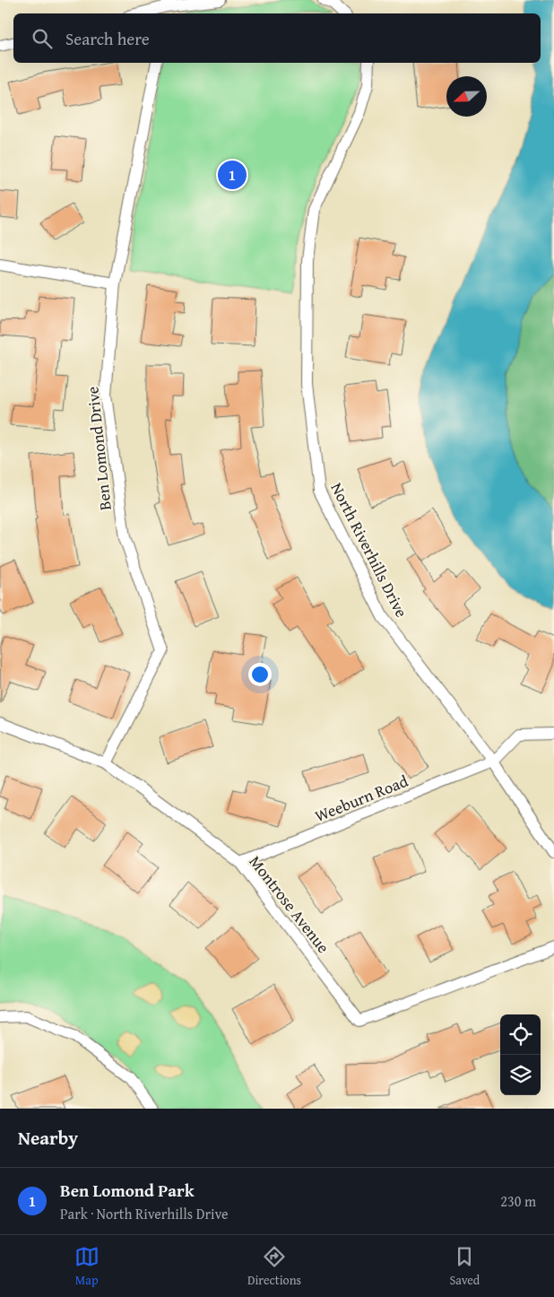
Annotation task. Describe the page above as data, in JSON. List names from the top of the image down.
{
  "streets": {
    "street": [
      "Ben Lomond Drive",
      "North Riverhills Drive",
      "Weeburn Road",
      "Montrose Avenue"
    ]
  },
  "crossings": [
    ["Ben Lomond Drive", "Montrose Avenue"],
    ["North Riverhills Drive", "Weeburn Road"],
    ["Weeburn Road", "Montrose Avenue"]
  ],
  "north": "left",
  "page": {
    "search": "Search here",
    "pins": "1",
    "heading": "Nearby",
    "list": [
      {
        "mark": "1",
        "name": "Ben Lomond Park",
        "note": "Park · North Riverhills Drive",
        "value": "230 m"
      }
    ],
    "nav": ["Map", "Directions", "Saved"]
  }
}
